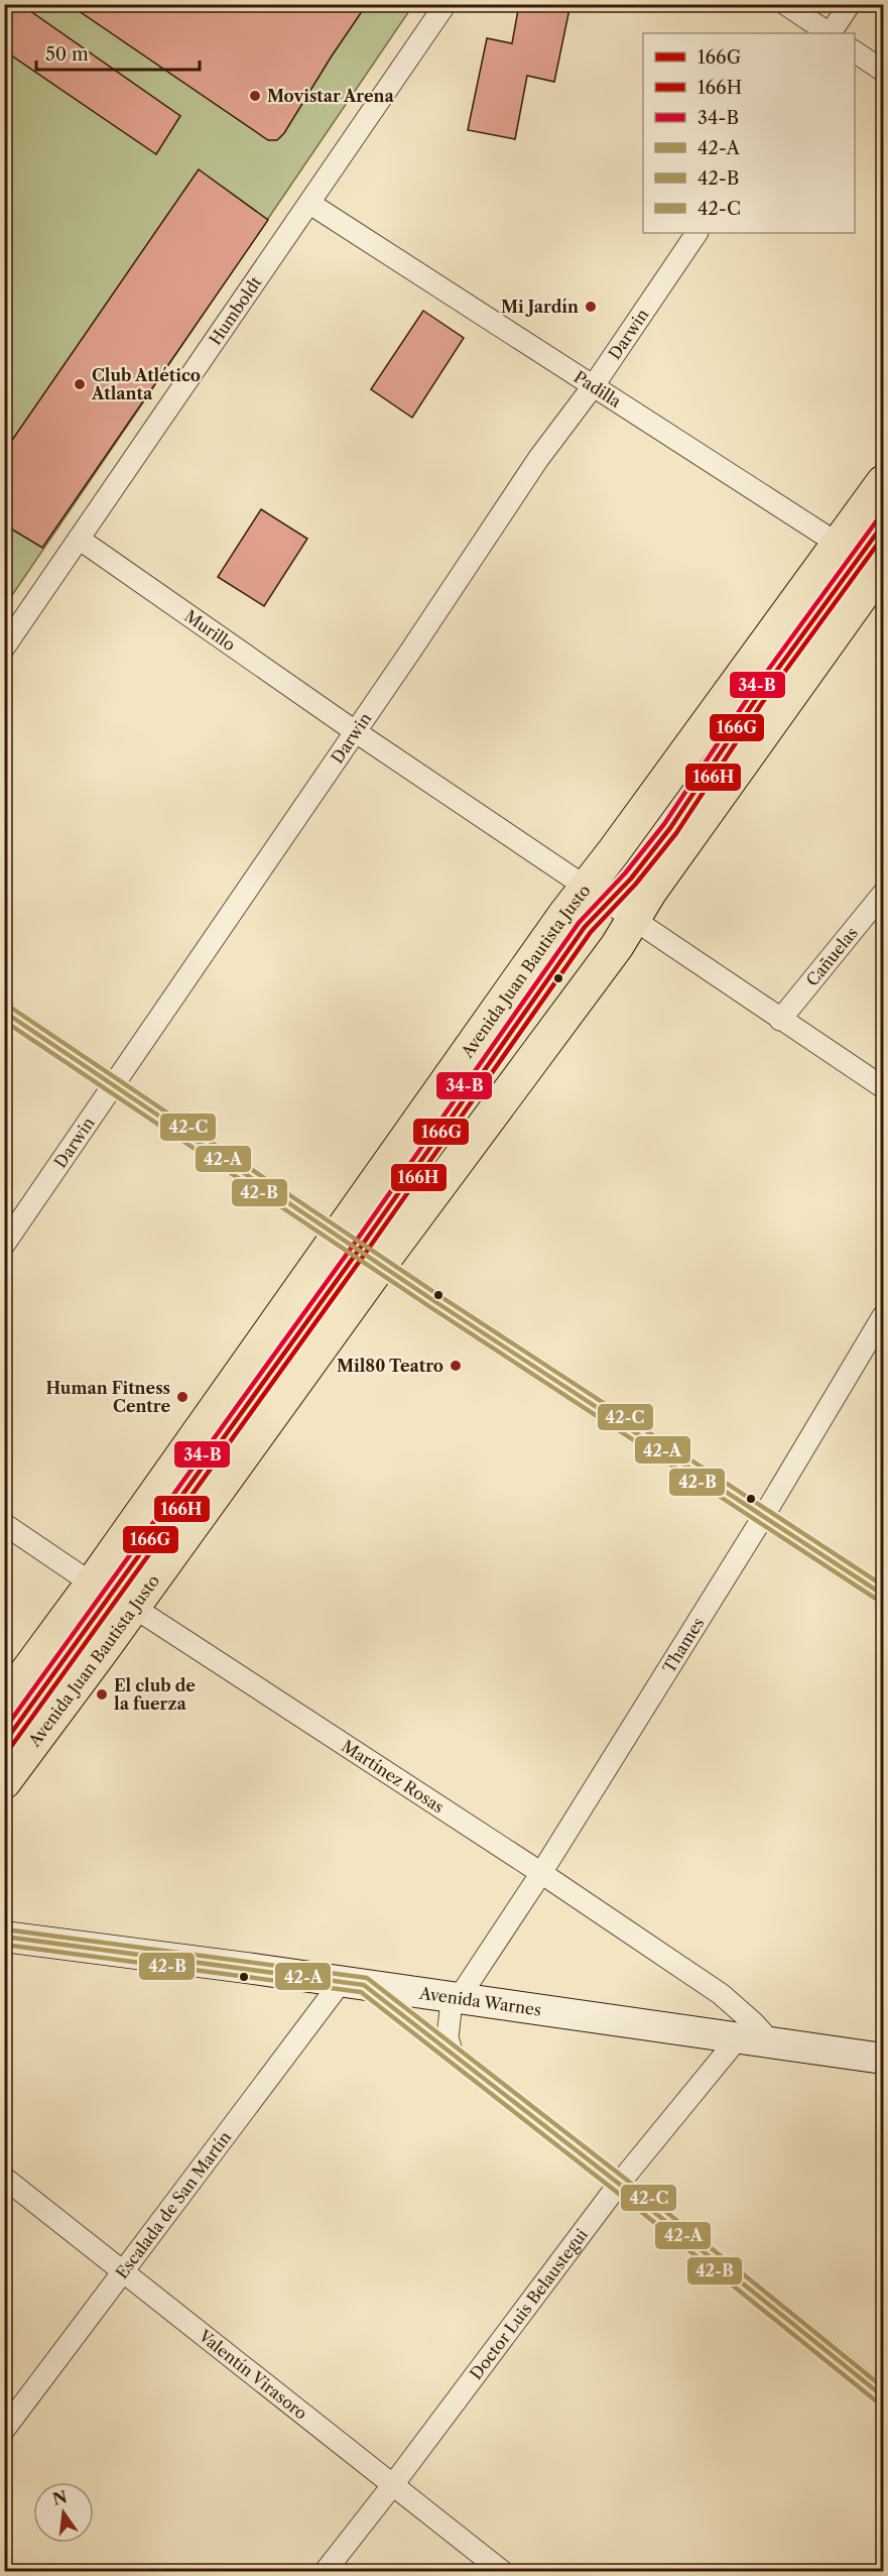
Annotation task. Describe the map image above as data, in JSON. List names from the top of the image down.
{
  "streets": {
    "main road": ["Avenida Juan Bautista Justo", "Avenida Warnes"],
    "street": [
      "Humboldt",
      "Darwin",
      "Padilla",
      "Murillo",
      "Cañuelas",
      "Thames",
      "Martínez Rosas",
      "Escalada de San Martín",
      "Doctor Luis Belaustegui",
      "Valentín Virasoro"
    ]
  },
  "crossings": [
    ["Humboldt", "Padilla"],
    ["Humboldt", "Murillo"],
    ["Darwin", "Padilla"],
    ["Darwin", "Murillo"],
    ["Padilla", "Avenida Juan Bautista Justo"],
    ["Murillo", "Cañuelas"],
    ["Murillo", "Avenida Juan Bautista Justo"],
    ["Avenida Juan Bautista Justo", "Martínez Rosas"],
    ["Thames", "Martínez Rosas"],
    ["Thames", "Avenida Warnes"],
    ["Martínez Rosas", "Avenida Warnes"],
    ["Avenida Warnes", "Escalada de San Martín"],
    ["Avenida Warnes", "Doctor Luis Belaustegui"],
    ["Escalada de San Martín", "Valentín Virasoro"],
    ["Doctor Luis Belaustegui", "Valentín Virasoro"]
  ],
  "places": [
    "Movistar Arena",
    "Mi Jardín",
    "Club Atlético Atlanta",
    "Mil80 Teatro",
    "Human Fitness Centre",
    "El club de la fuerza"
  ],
  "lines": [
    "transit line 34-B",
    "transit line 166G",
    "transit line 166H",
    "transit line 42-C",
    "transit line 42-A",
    "transit line 42-B"
  ],
  "legend": [
    "166G",
    "166H",
    "34-B",
    "42-A",
    "42-B",
    "42-C"
  ],
  "scale_bar": "50 m",
  "north": "top"
}
